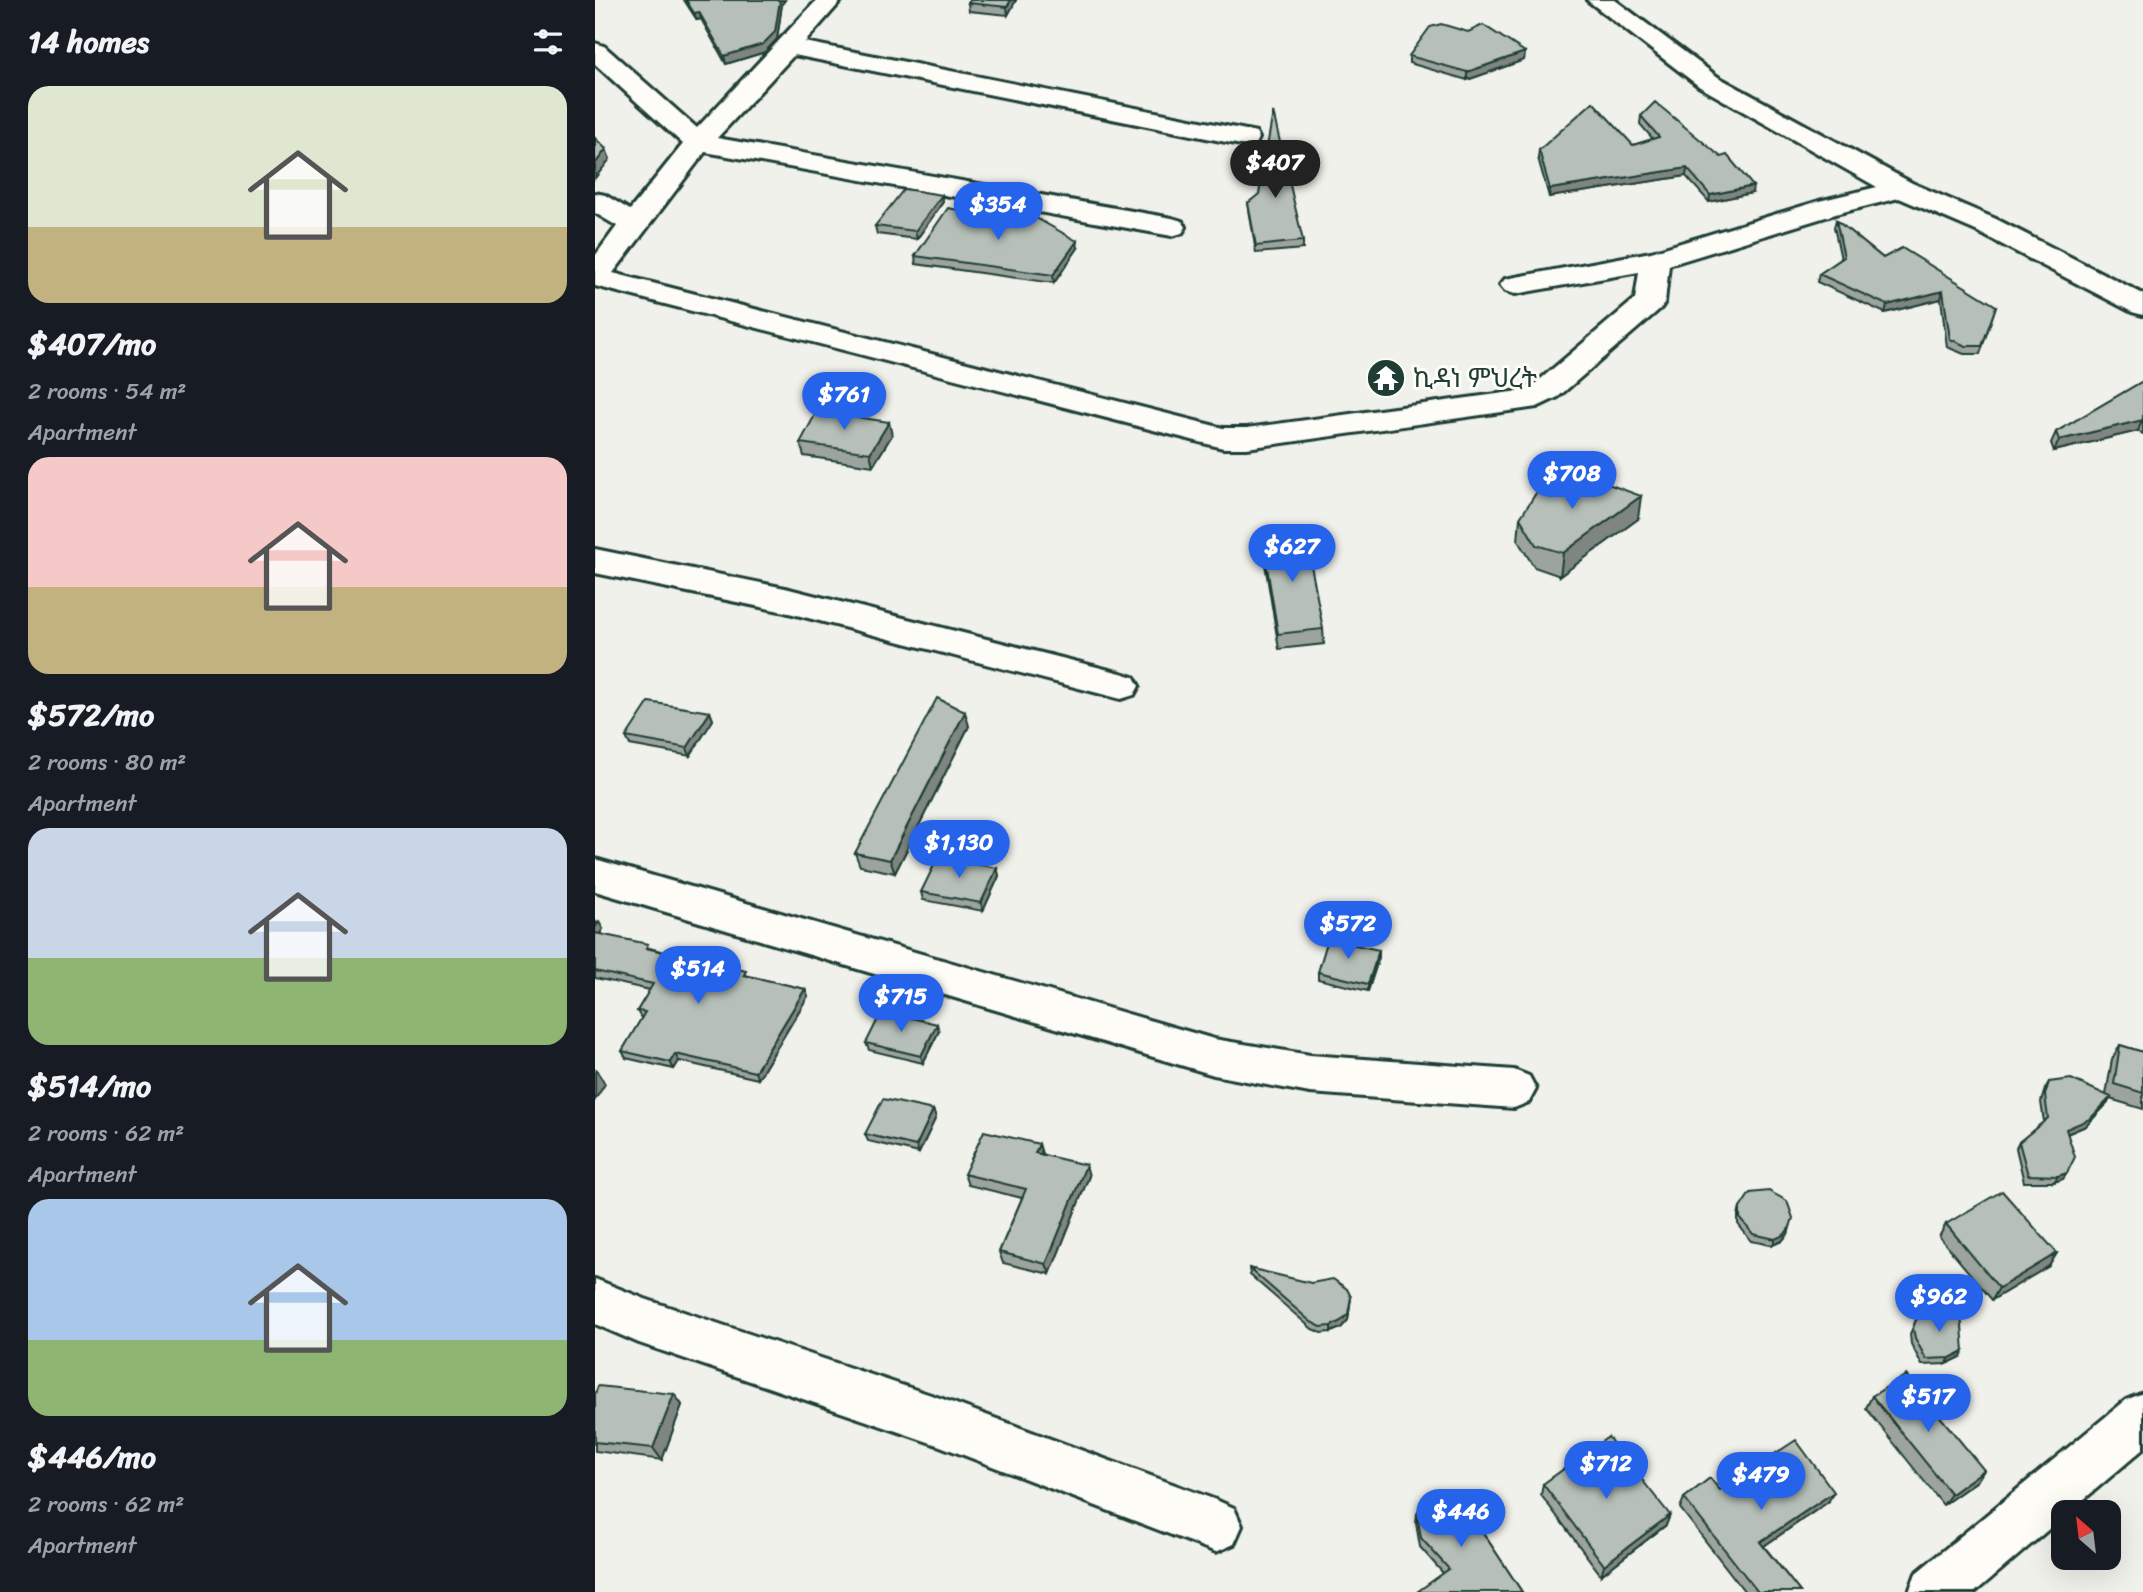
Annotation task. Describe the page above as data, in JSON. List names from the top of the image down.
{
  "places": {
    "temple": ["ኪዳነ ምህረት"]
  },
  "north": "top left",
  "page": {
    "heading": "14 homes",
    "list": [
      {
        "name": "$407/mo",
        "note": "2 rooms · 54 m² · Apartment"
      },
      {
        "name": "$572/mo",
        "note": "2 rooms · 80 m² · Apartment"
      },
      {
        "name": "$514/mo",
        "note": "2 rooms · 62 m² · Apartment"
      },
      {
        "name": "$446/mo",
        "note": "2 rooms · 62 m² · Apartment"
      }
    ],
    "price": [
      "$407",
      "$354",
      "$761",
      "$708",
      "$627",
      "$1,130",
      "$572",
      "$514",
      "$715",
      "$962",
      "$517",
      "$712",
      "$479",
      "$446"
    ]
  }
}
